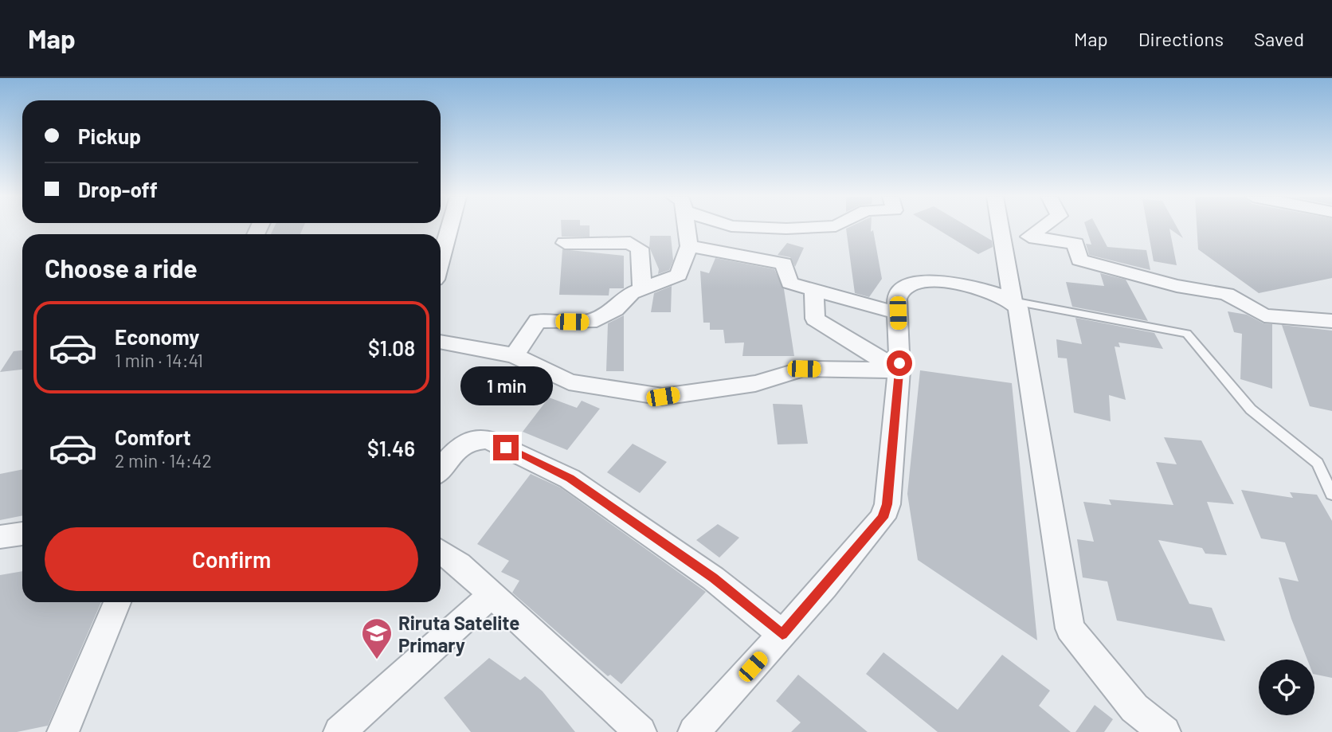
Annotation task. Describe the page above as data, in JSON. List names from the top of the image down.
{
  "places": {
    "school or university": ["Riruta Satelite Primary"]
  },
  "page": {
    "header": "Map",
    "nav": ["Map", "Directions", "Saved"],
    "banner": ["Pickup", "Drop-off"],
    "heading": "Choose a ride",
    "list": [
      {
        "name": "Economy",
        "note": "1 min · 14:41",
        "value": "$1.08"
      },
      {
        "name": "Comfort",
        "note": "2 min · 14:42",
        "value": "$1.46"
      }
    ],
    "bubble": "1 min",
    "buttons": "Confirm"
  }
}
